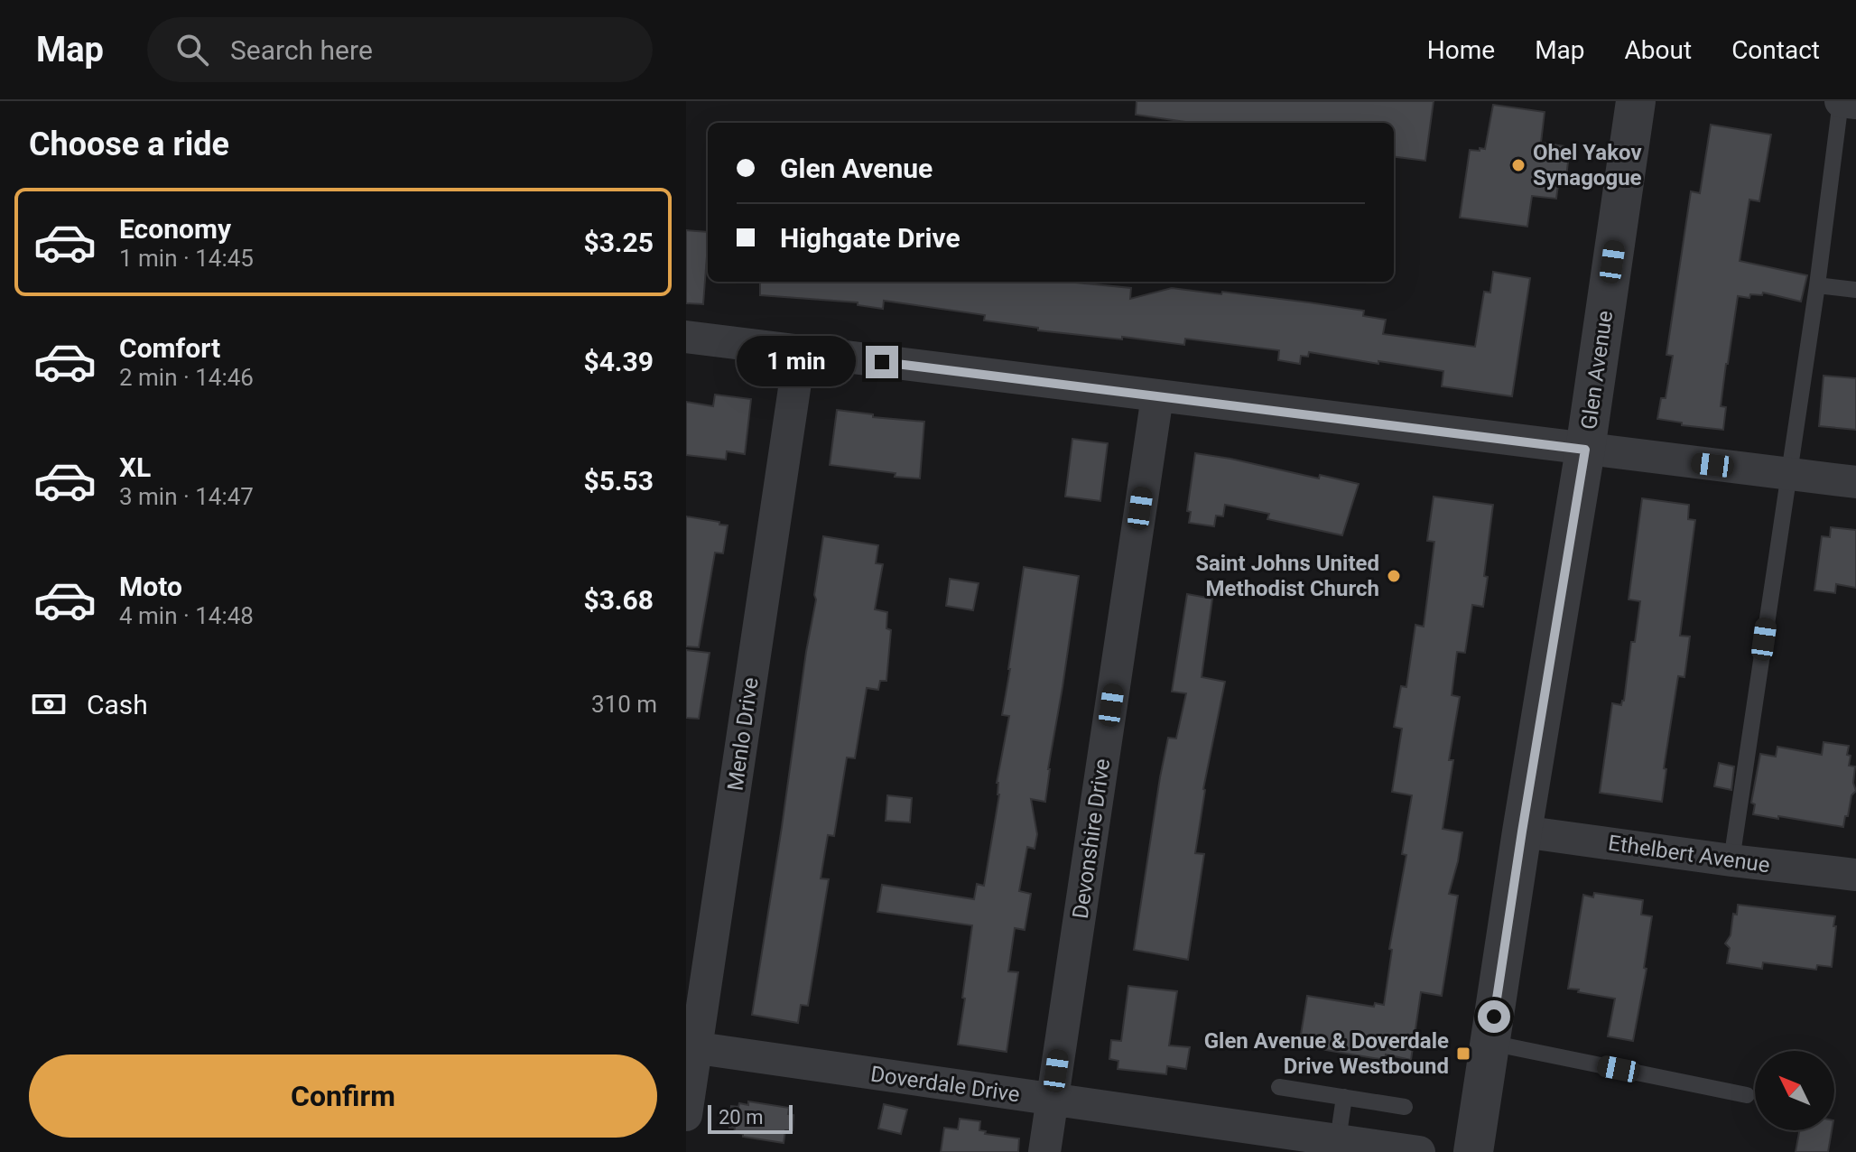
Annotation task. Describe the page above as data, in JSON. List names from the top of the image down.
{
  "streets": {
    "street": [
      "Glen Avenue",
      "Menlo Drive",
      "Devonshire Drive",
      "Ethelbert Avenue",
      "Doverdale Drive"
    ]
  },
  "crossings": [
    ["Glen Avenue", "Ethelbert Avenue"],
    ["Menlo Drive", "Doverdale Drive"],
    ["Devonshire Drive", "Doverdale Drive"]
  ],
  "places": {
    "other": ["Ohel Yakov Synagogue", "Saint Johns United Methodist Church"],
    "transit": ["Glen Avenue & Doverdale Drive Westbound"]
  },
  "scale_bar": "20 m",
  "north": "top left",
  "page": {
    "header": "Map",
    "search": "Search here",
    "nav": [
      "Home",
      "Map",
      "About",
      "Contact"
    ],
    "heading": "Choose a ride",
    "banner": ["Glen Avenue", "Highgate Drive"],
    "list": [
      {
        "name": "Economy",
        "note": "1 min · 14:45",
        "value": "$3.25"
      },
      {
        "name": "Comfort",
        "note": "2 min · 14:46",
        "value": "$4.39"
      },
      {
        "name": "XL",
        "note": "3 min · 14:47",
        "value": "$5.53"
      },
      {
        "name": "Moto",
        "note": "4 min · 14:48",
        "value": "$3.68"
      }
    ],
    "bubble": "1 min",
    "pay": ["Cash", "310 m"],
    "buttons": "Confirm",
    "scale": "20 m"
  }
}
